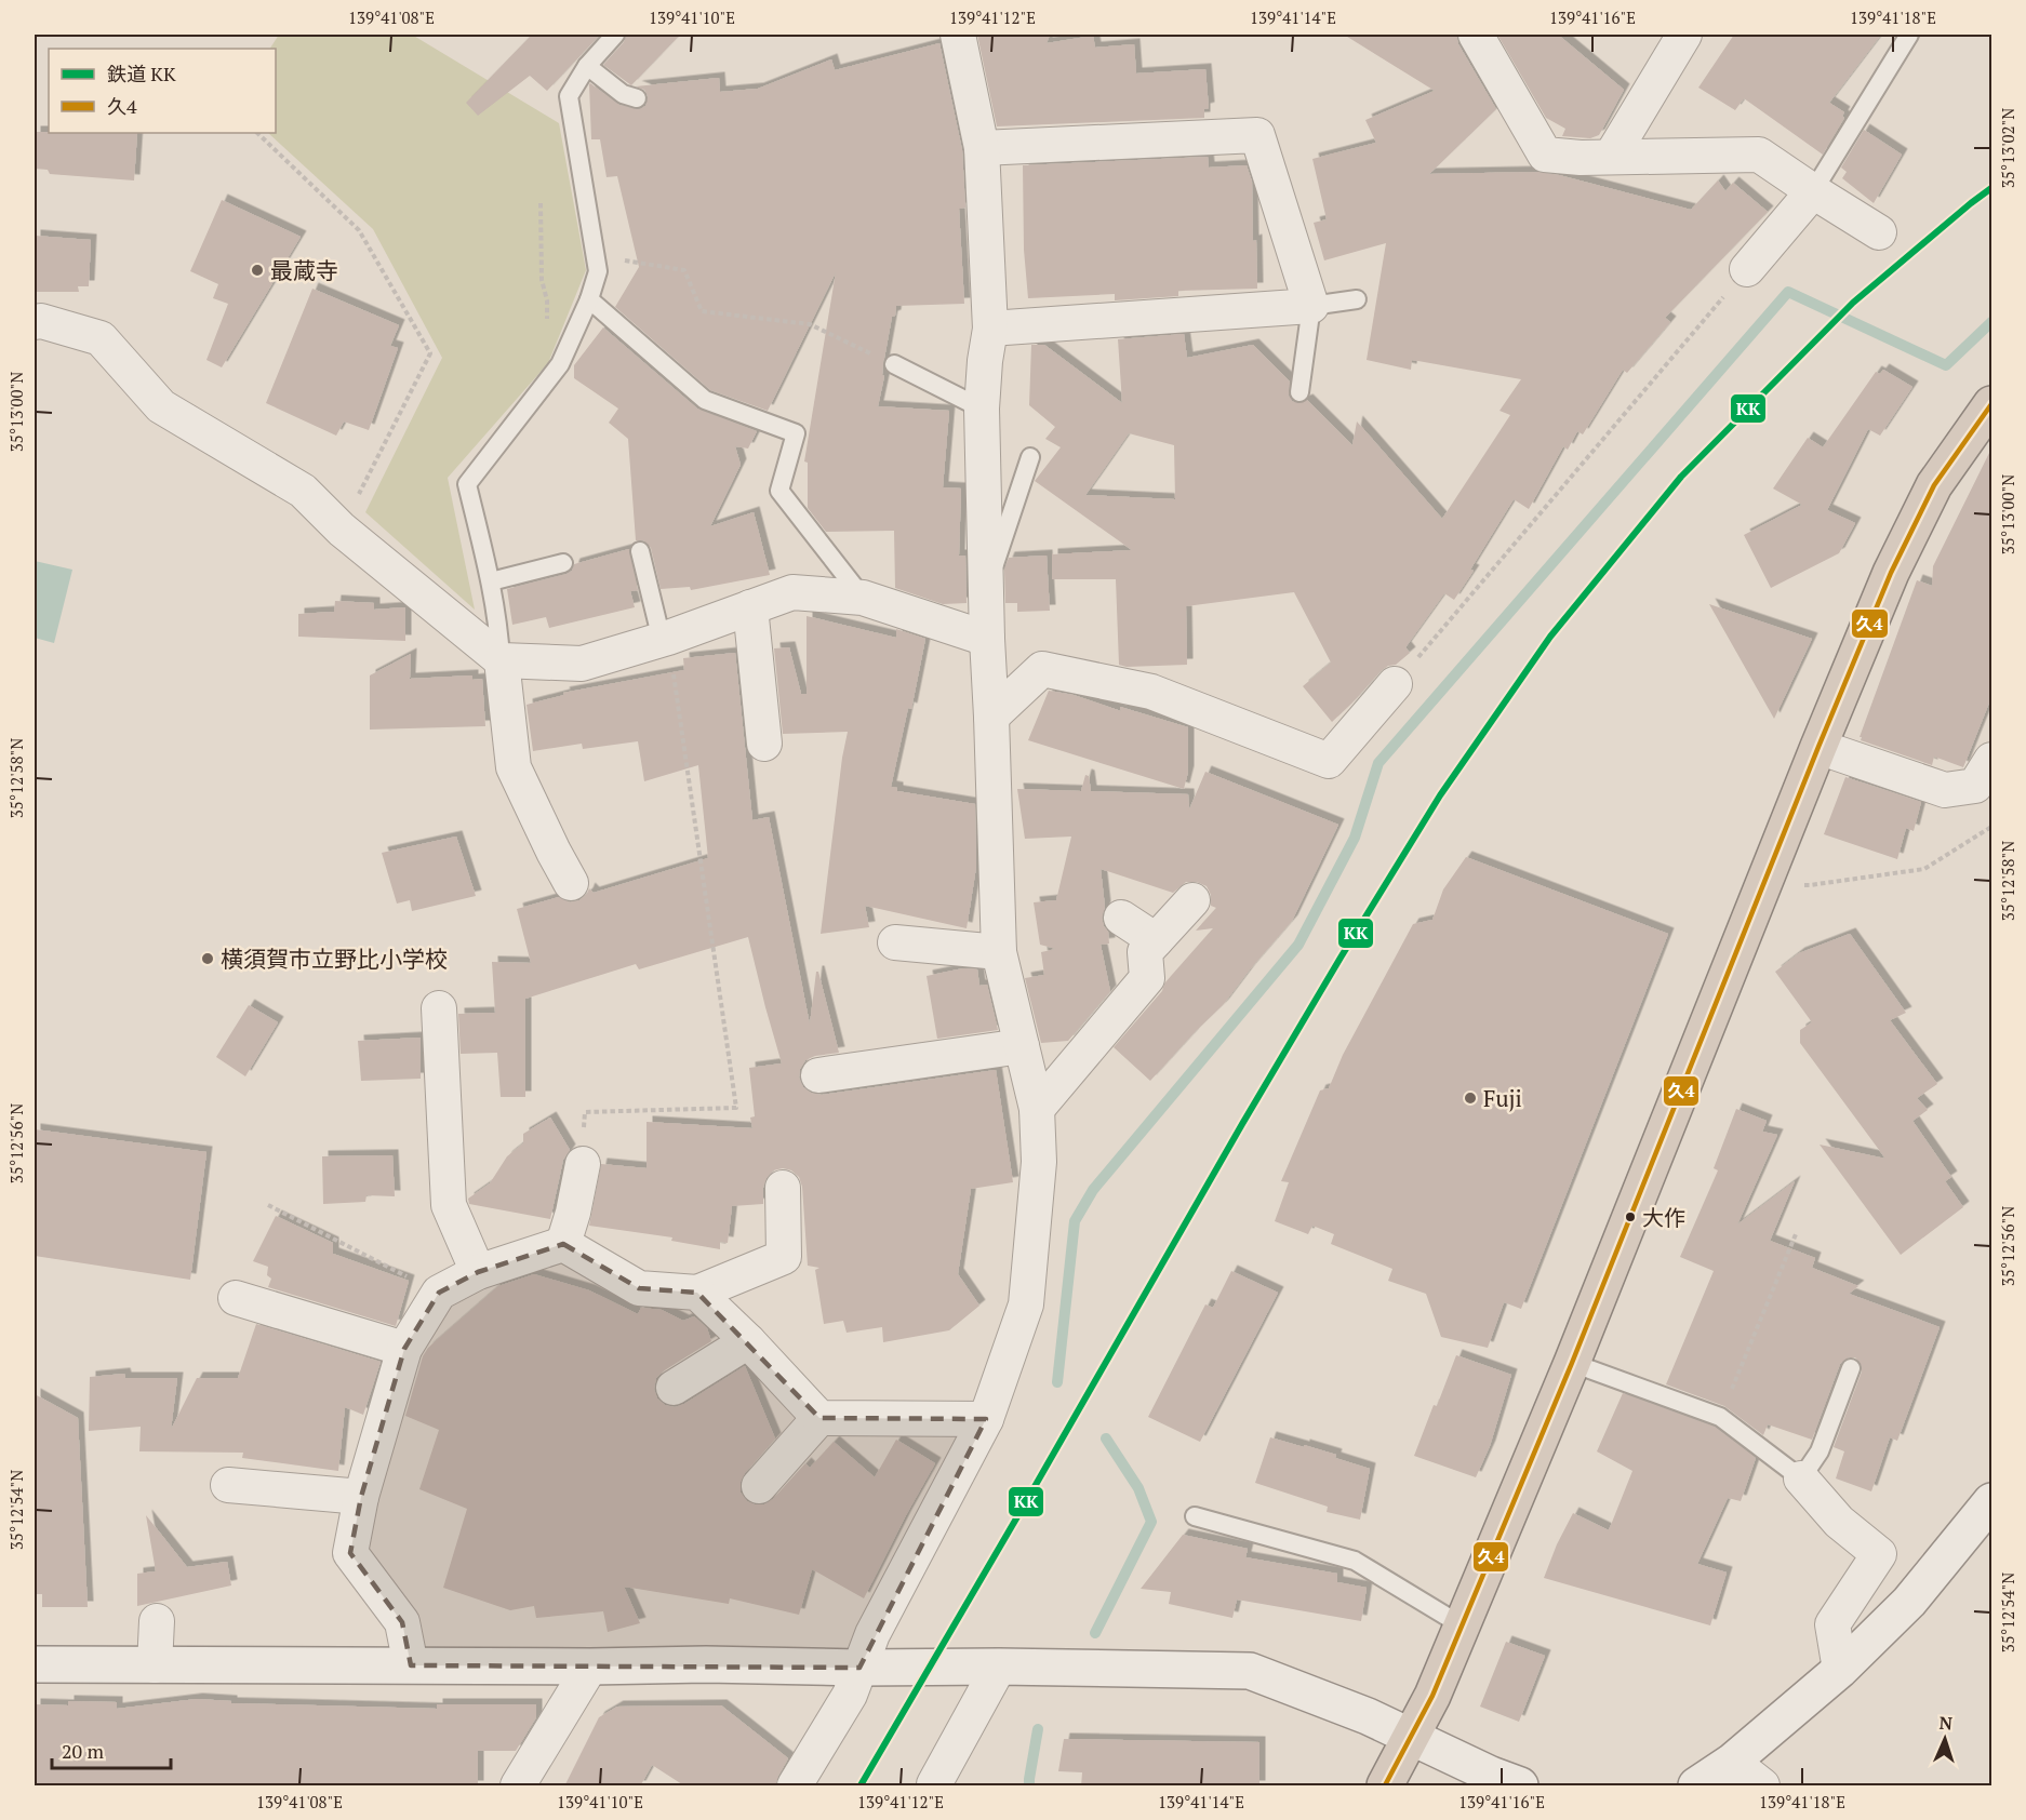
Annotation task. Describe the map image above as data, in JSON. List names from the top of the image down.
{
  "places": [
    "最蔵寺",
    "横須賀市立野比小学校",
    "Fuji",
    "大作"
  ],
  "lines": ["rail line KK", "transit line 久4"],
  "legend": ["鉄道 KK", "久4"],
  "scale_bar": "20 m",
  "north": "top",
  "coordinates": [
    "139°41'08\"E",
    "139°41'10\"E",
    "139°41'12\"E",
    "139°41'14\"E",
    "139°41'16\"E",
    "139°41'18\"E",
    "35°13'02\"N",
    "35°13'00\"N",
    "35°12'58\"N",
    "35°12'56\"N",
    "35°12'54\"N"
  ]
}
